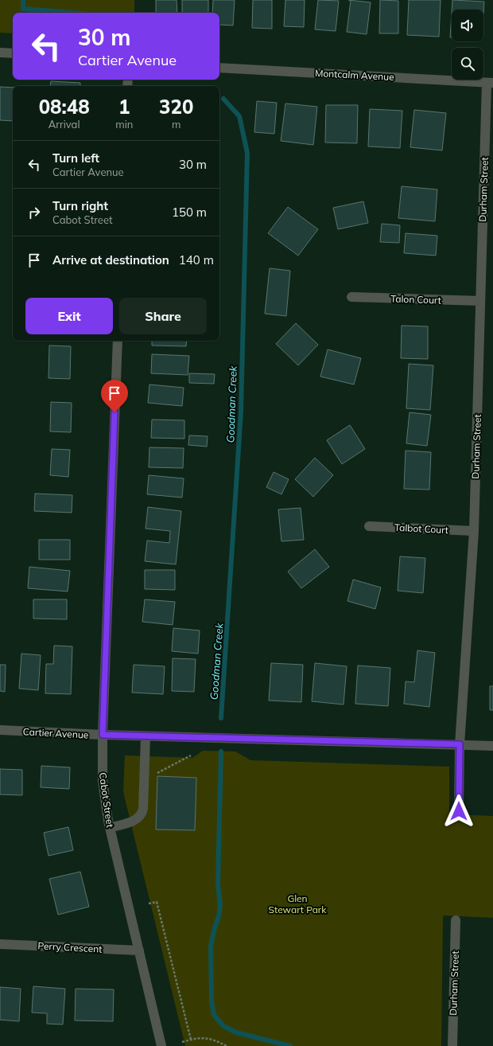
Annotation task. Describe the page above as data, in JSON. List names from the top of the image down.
{
  "streets": {
    "street": [
      "Montcalm Avenue",
      "Durham Street",
      "Talon Court",
      "Talbot Court",
      "Cartier Avenue",
      "Cabot Street",
      "Perry Crescent"
    ]
  },
  "crossings": [
    ["Montcalm Avenue", "Durham Street"],
    ["Durham Street", "Talon Court"],
    ["Durham Street", "Talbot Court"],
    ["Durham Street", "Cartier Avenue"],
    ["Cartier Avenue", "Cabot Street"],
    ["Cabot Street", "Perry Crescent"]
  ],
  "water": ["Goodman Creek"],
  "parks": ["Glen Stewart Park"],
  "page": {
    "turn": ["30 m", "Cartier Avenue"],
    "eta": [
      "08:48",
      "Arrival",
      "1",
      "min",
      "320",
      "m"
    ],
    "list": [
      {
        "name": "Turn left",
        "note": "Cartier Avenue",
        "value": "30 m"
      },
      {
        "name": "Turn right",
        "note": "Cabot Street",
        "value": "150 m"
      },
      {
        "name": "Arrive at destination",
        "value": "140 m"
      }
    ],
    "buttons": ["Exit", "Share"]
  }
}
